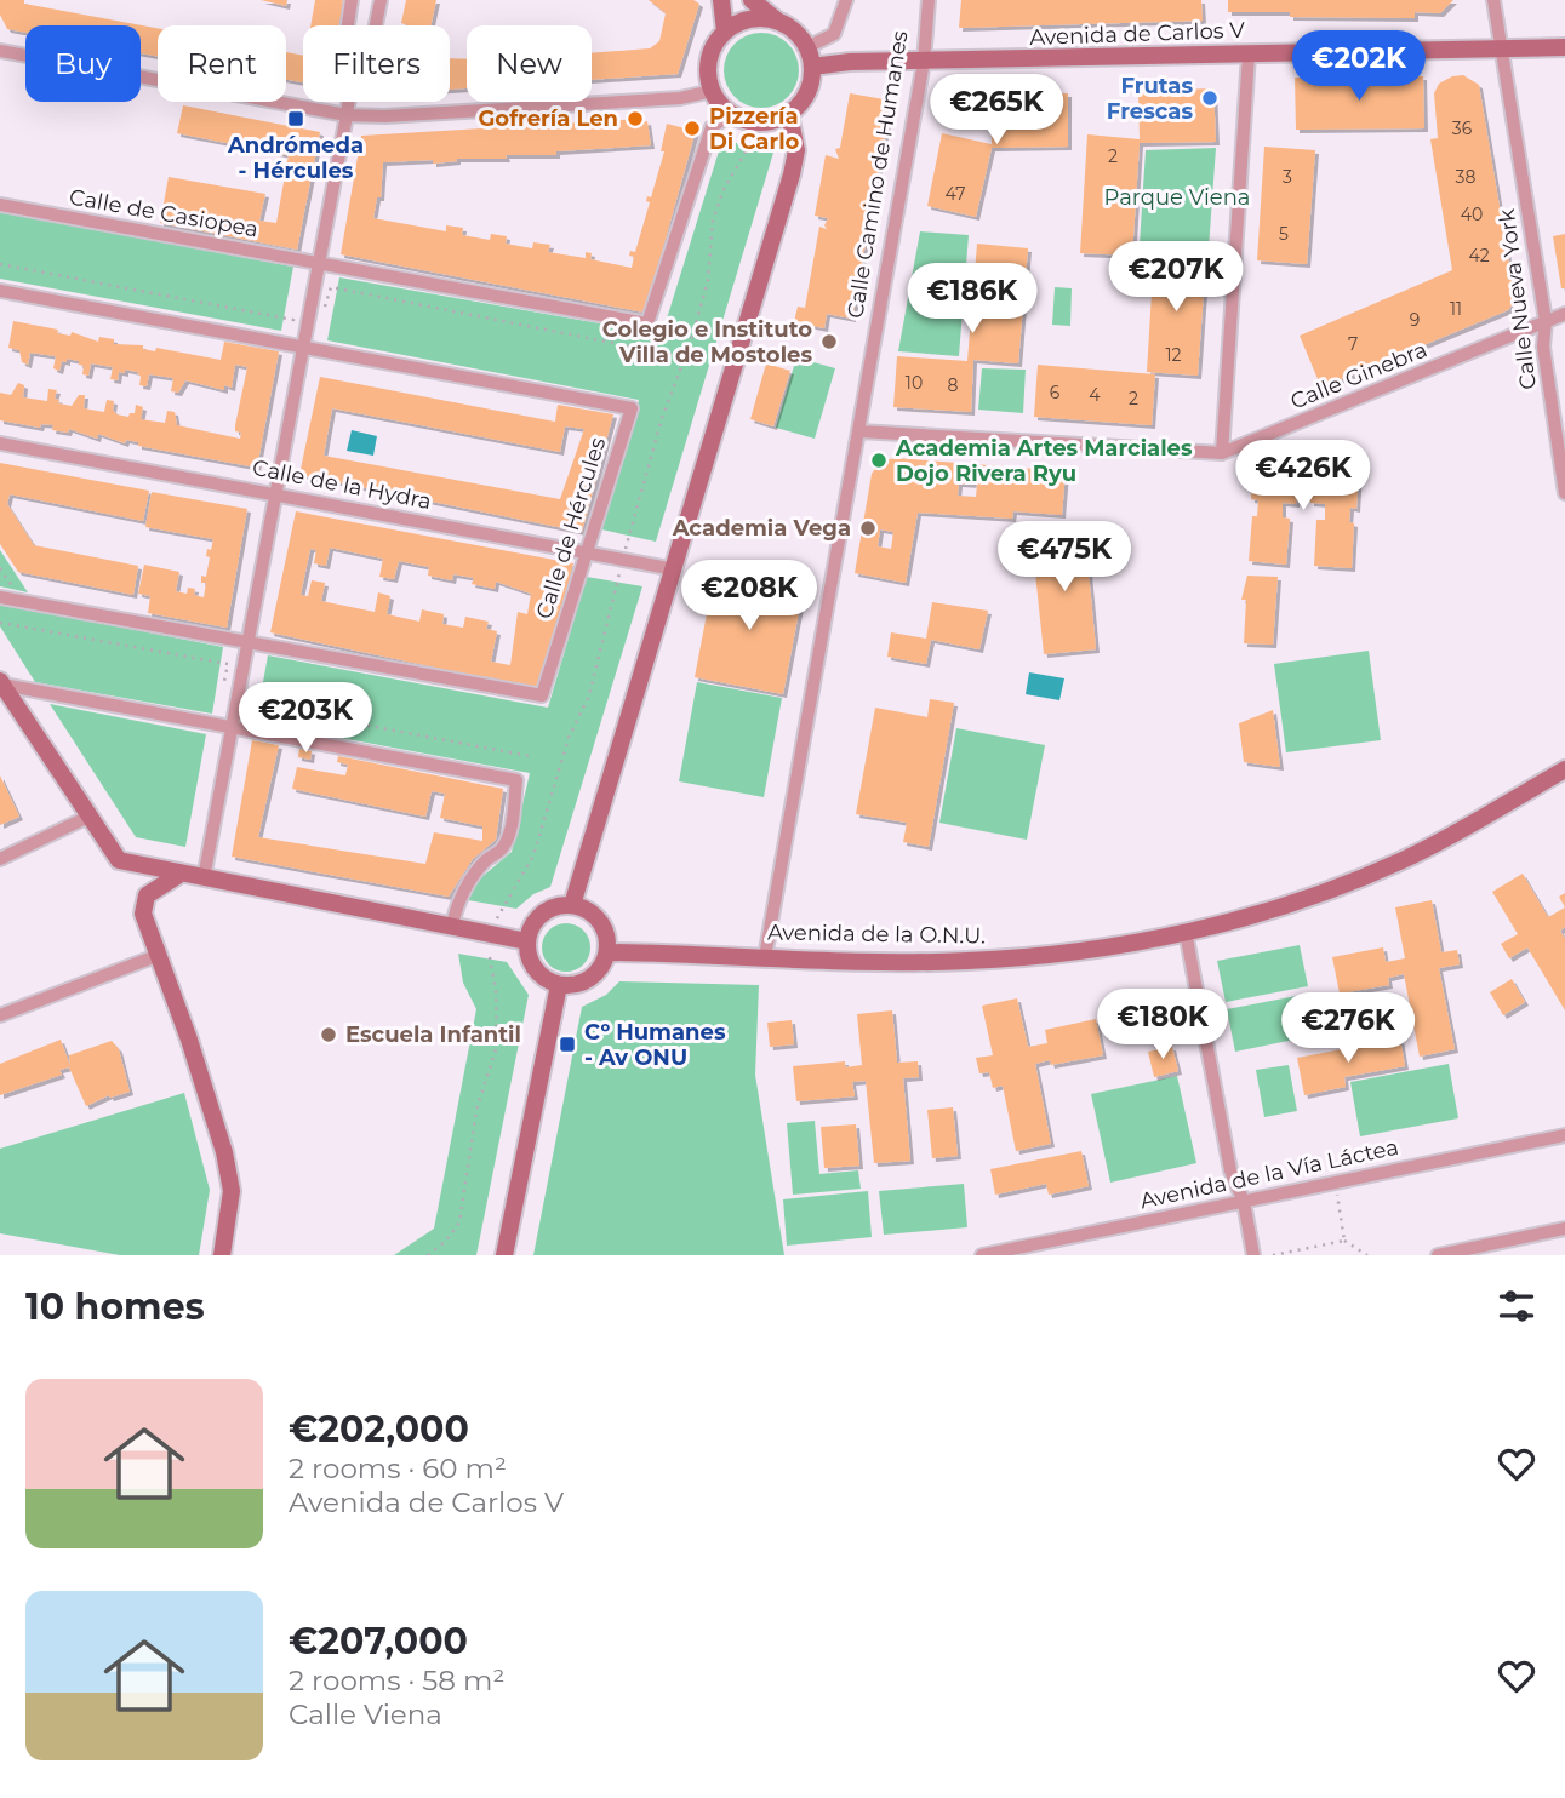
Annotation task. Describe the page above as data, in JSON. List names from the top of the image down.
{
  "streets": {
    "street": [
      "Avenida de Carlos V",
      "Calle Camino de Humanes",
      "Calle de Casiopea",
      "Calle Nueva York",
      "Calle Ginebra",
      "Calle de la Hydra",
      "Calle de Hércules",
      "Avenida de la O.N.U.",
      "Avenida de la Vía Láctea"
    ]
  },
  "crossings": [
    ["Avenida de Carlos V", "Calle Camino de Humanes"],
    ["Avenida de Carlos V", "Calle Nueva York"],
    ["Calle Camino de Humanes", "Calle Ginebra"],
    ["Calle Camino de Humanes", "Avenida de la O.N.U."],
    ["Calle Nueva York", "Calle Ginebra"],
    ["Calle de la Hydra", "Calle de Hércules"]
  ],
  "parks": ["Parque Viena"],
  "places": {
    "other": [
      "Frutas Frescas",
      "Gofrería Len",
      "Pizzería Di Carlo",
      "Colegio e Instituto Villa de Mostoles",
      "Academia Artes Marciales Dojo Rivera Ryu",
      "Academia Vega",
      "Escuela Infantil"
    ],
    "transit": ["Andrómeda - Hércules", "Cº Humanes - Av ONU"]
  },
  "house_numbers": [
    "36",
    "2",
    "3",
    "38",
    "47",
    "40",
    "5",
    "42",
    "11",
    "9",
    "7",
    "12",
    "10",
    "8",
    "6",
    "4",
    "2"
  ],
  "page": {
    "chip": [
      "Buy",
      "Rent",
      "Filters",
      "New"
    ],
    "price": [
      "€202K",
      "€265K",
      "€207K",
      "€186K",
      "€426K",
      "€475K",
      "€208K",
      "€203K",
      "€180K",
      "€276K"
    ],
    "heading": "10 homes",
    "list": [
      {
        "name": "€202,000",
        "note": "2 rooms · 60 m² · Avenida de Carlos V"
      },
      {
        "name": "€207,000",
        "note": "2 rooms · 58 m² · Calle Viena"
      }
    ]
  }
}
